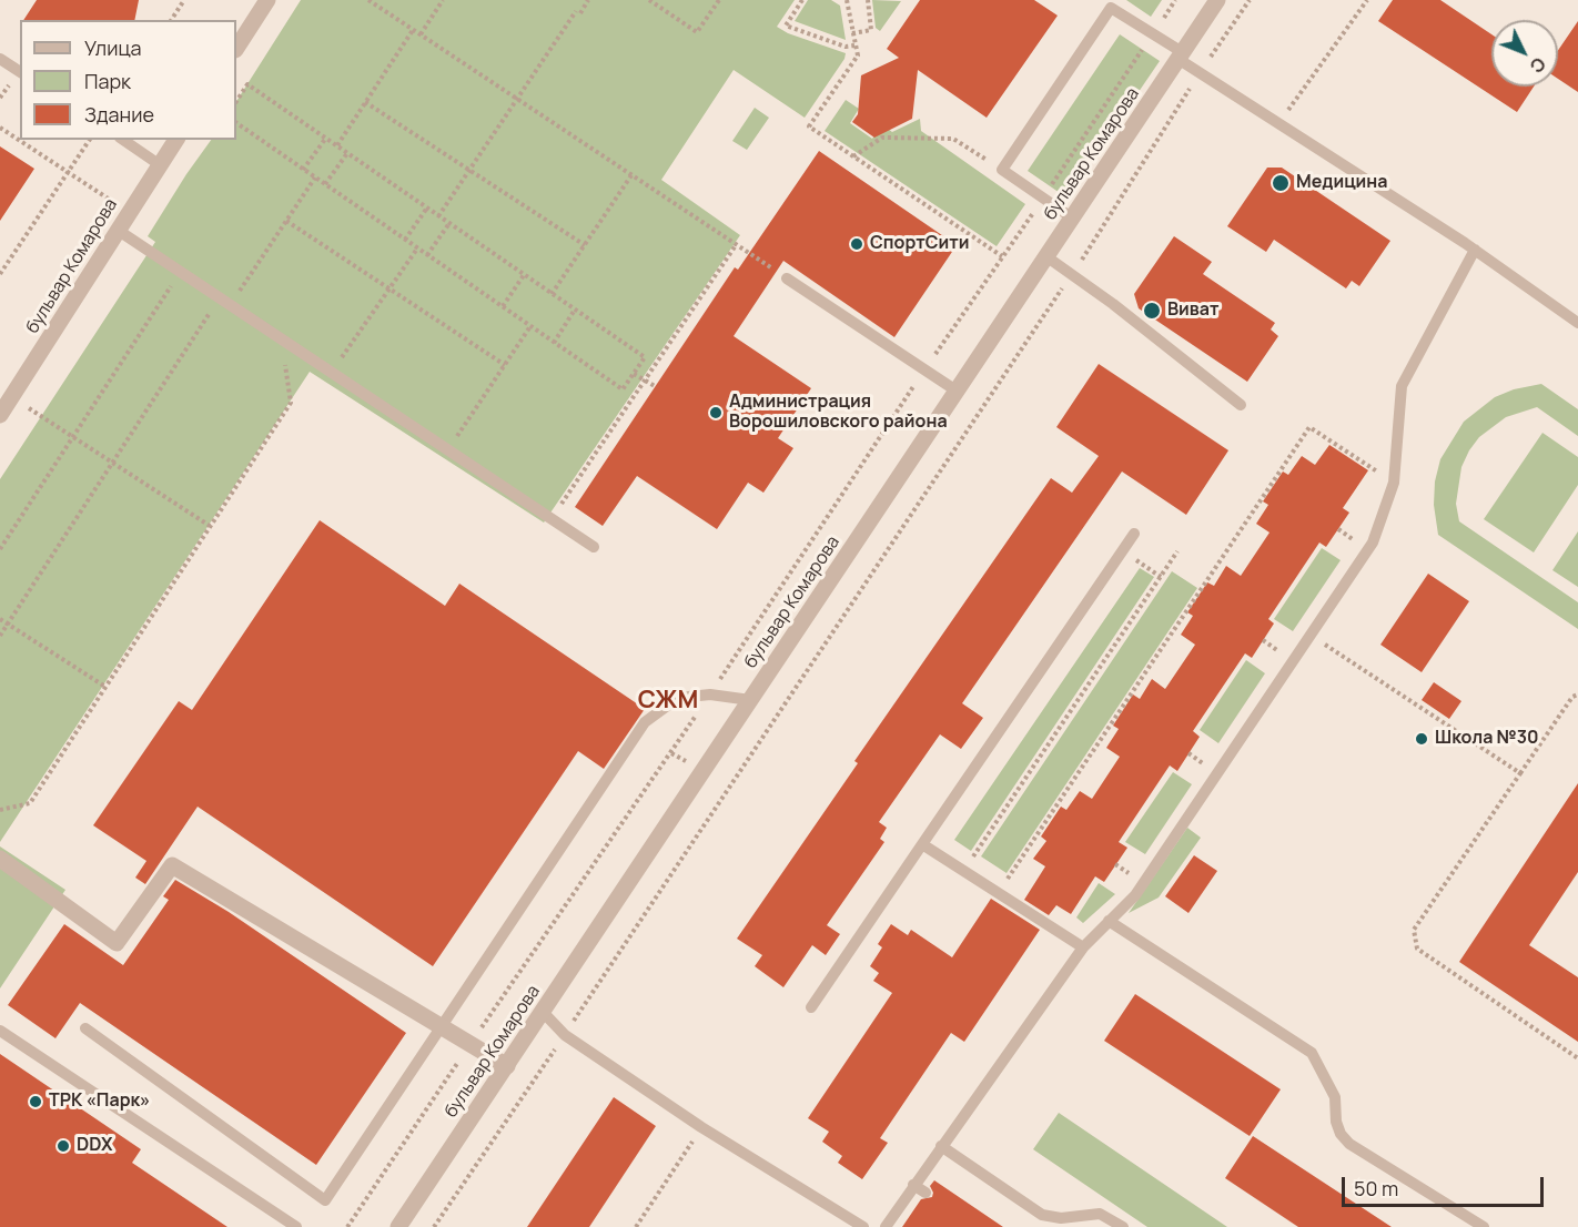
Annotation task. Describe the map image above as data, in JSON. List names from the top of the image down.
{
  "streets": {
    "street": ["бульвар Комарова"]
  },
  "districts": ["СЖМ"],
  "places": [
    "Медицина",
    "СпортСити",
    "Виват",
    "Администрация Ворошиловского района",
    "Школа №30",
    "ТРК «Парк»",
    "DDX"
  ],
  "legend": ["Улица", "Парк", "Здание"],
  "scale_bar": "50 m",
  "north": "bottom right"
}
